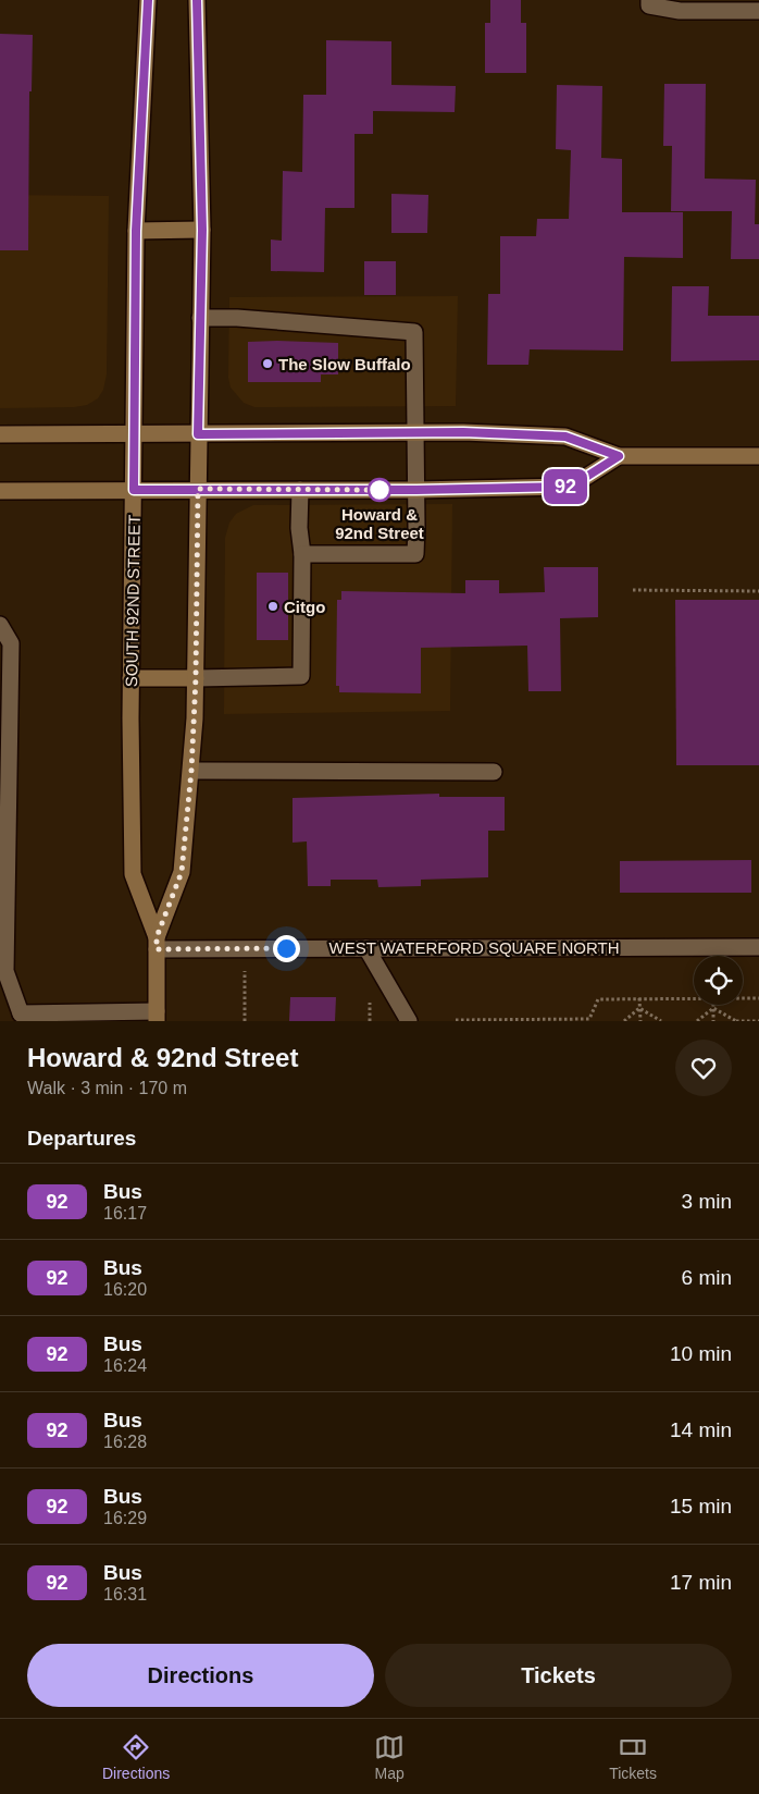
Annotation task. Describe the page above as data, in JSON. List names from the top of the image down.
{
  "streets": {
    "main road": ["SOUTH 92ND STREET"],
    "street": ["WEST WATERFORD SQUARE NORTH"]
  },
  "crossings": [
    ["SOUTH 92ND STREET", "WEST WATERFORD SQUARE NORTH"]
  ],
  "places": ["The Slow Buffalo", "Howard & 92nd Street", "Citgo"],
  "lines": ["bus line 92"],
  "page": {
    "on_map": "92",
    "heading": [
      ["Howard & 92nd Street", "Walk · 3 min · 170 m"],
      "Departures"
    ],
    "list": [
      {
        "mark": "92",
        "name": "Bus",
        "note": "16:17",
        "value": "3 min"
      },
      {
        "mark": "92",
        "name": "Bus",
        "note": "16:20",
        "value": "6 min"
      },
      {
        "mark": "92",
        "name": "Bus",
        "note": "16:24",
        "value": "10 min"
      },
      {
        "mark": "92",
        "name": "Bus",
        "note": "16:28",
        "value": "14 min"
      },
      {
        "mark": "92",
        "name": "Bus",
        "note": "16:29",
        "value": "15 min"
      },
      {
        "mark": "92",
        "name": "Bus",
        "note": "16:31",
        "value": "17 min"
      }
    ],
    "buttons": ["Directions", "Tickets"],
    "tabs": ["Directions", "Map", "Tickets"]
  }
}
